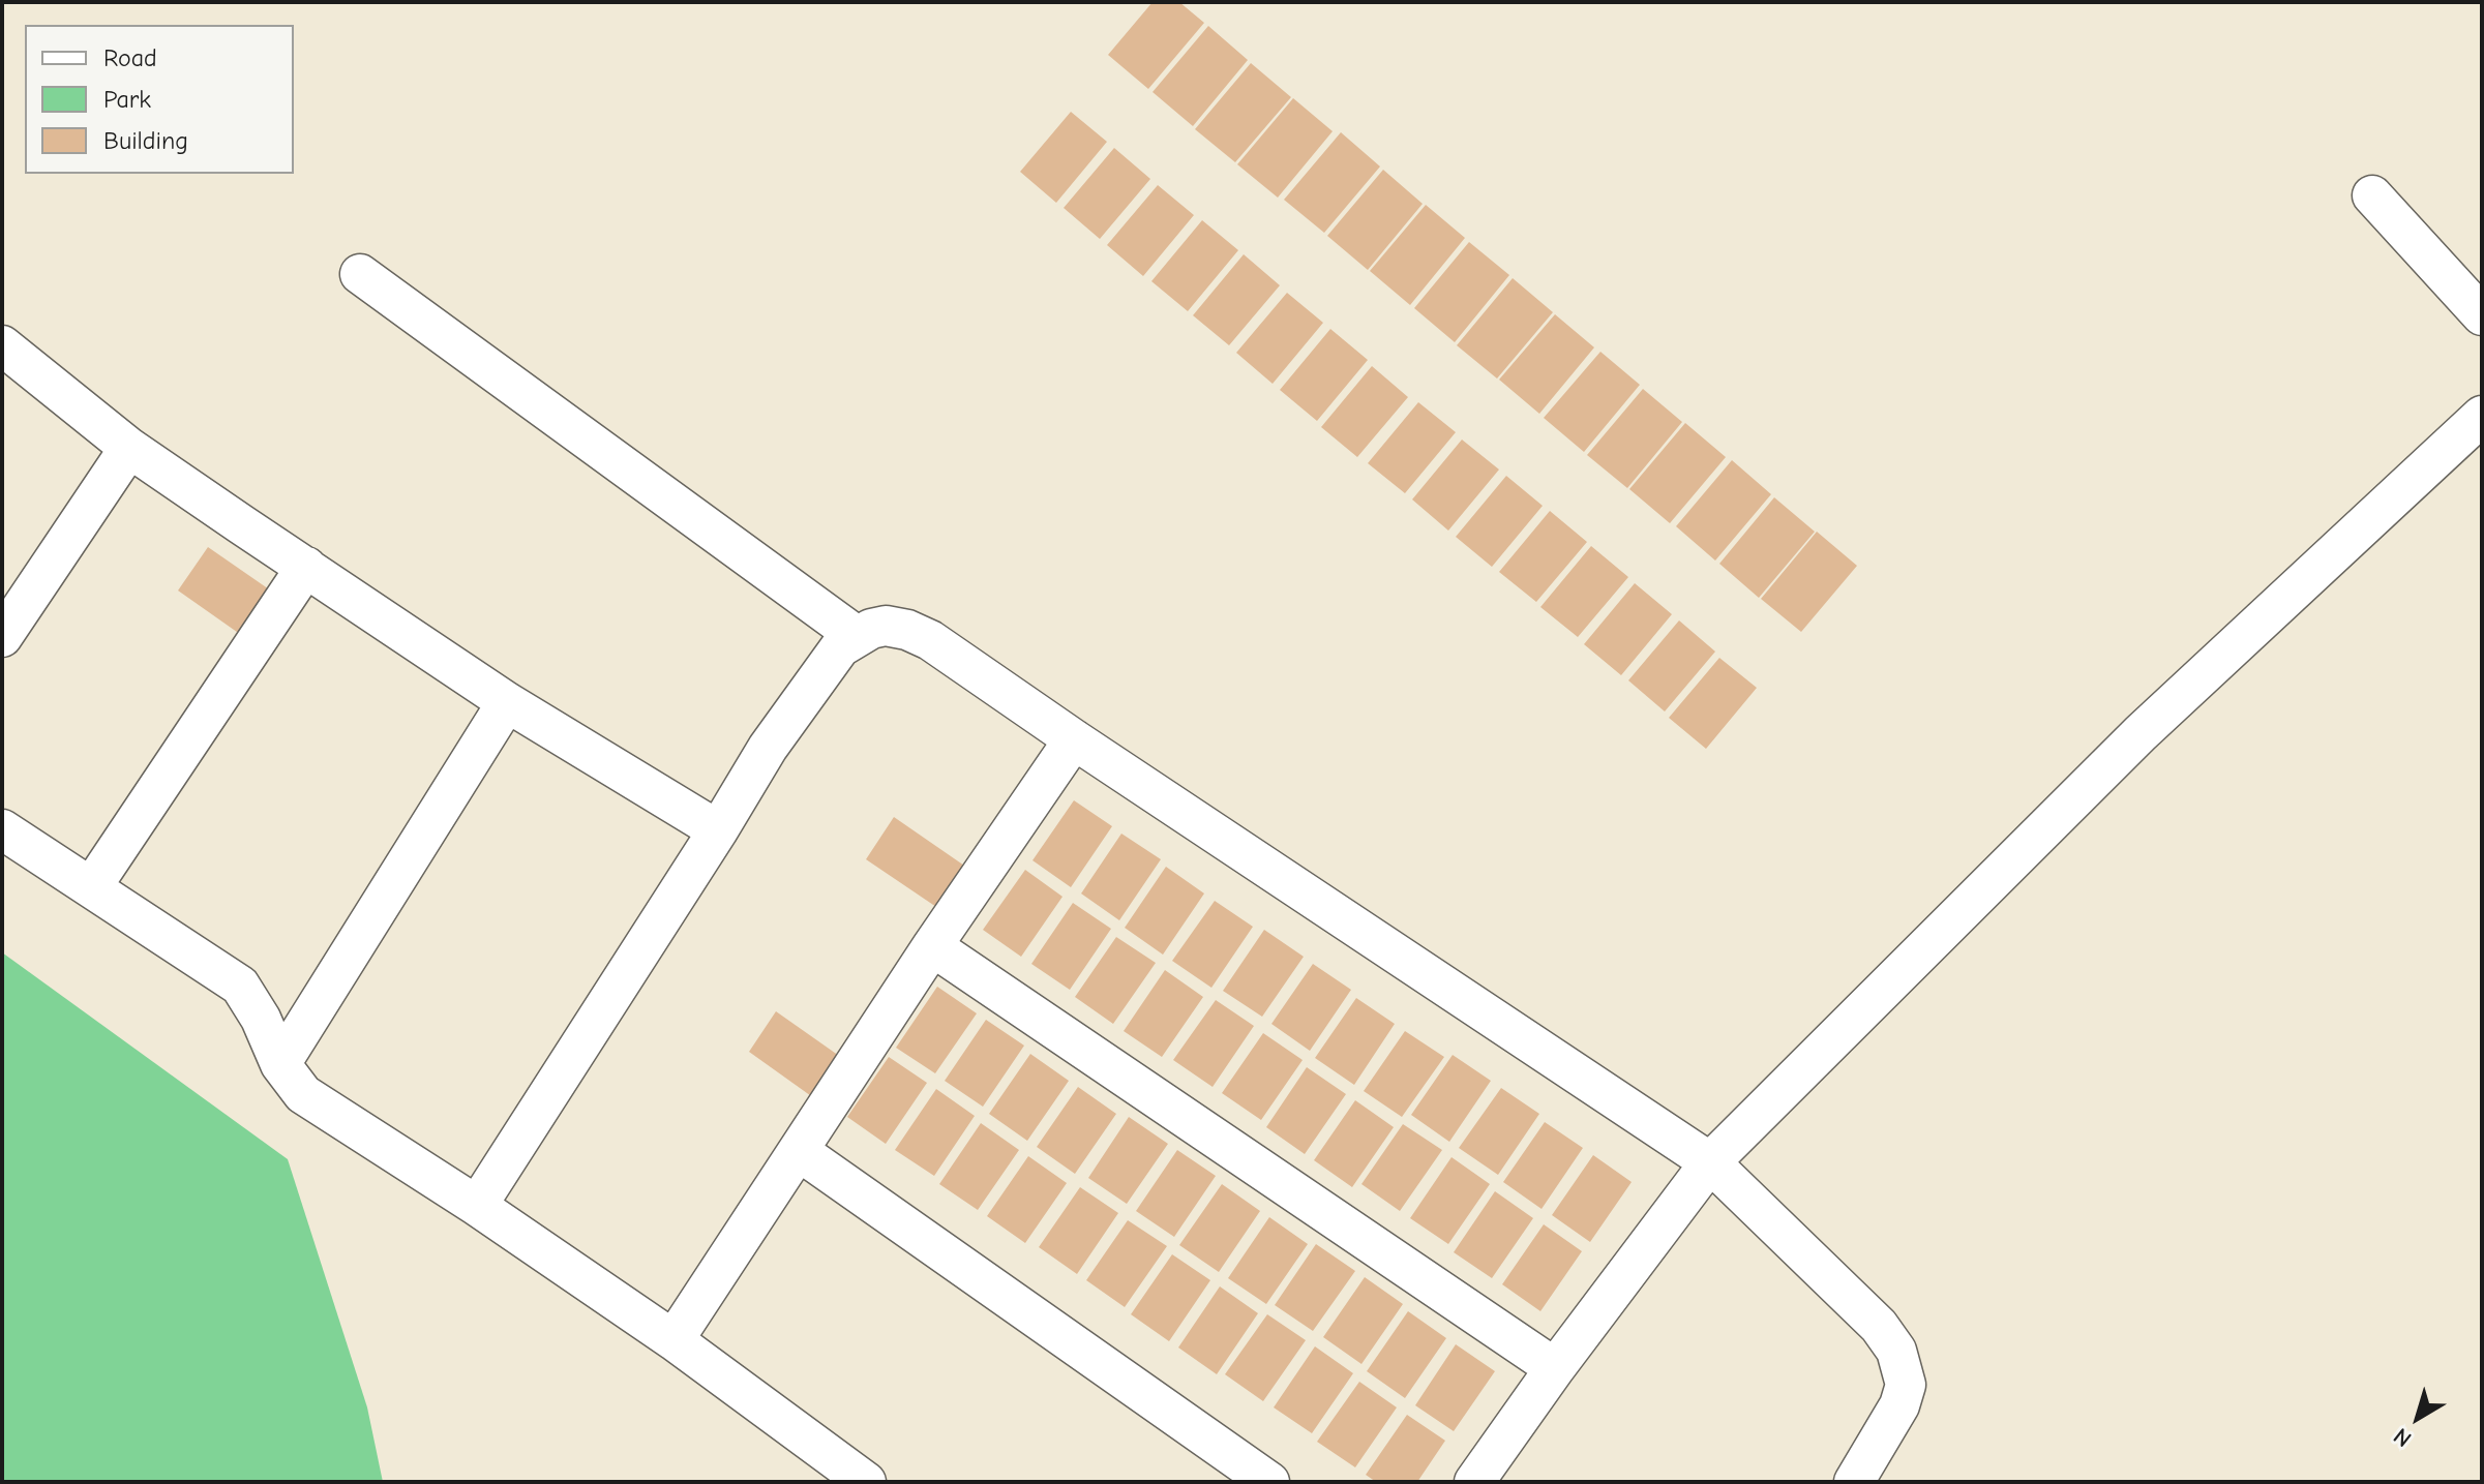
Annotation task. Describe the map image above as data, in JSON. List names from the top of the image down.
{
  "legend": ["Road", "Park", "Building"],
  "north": "bottom left"
}
